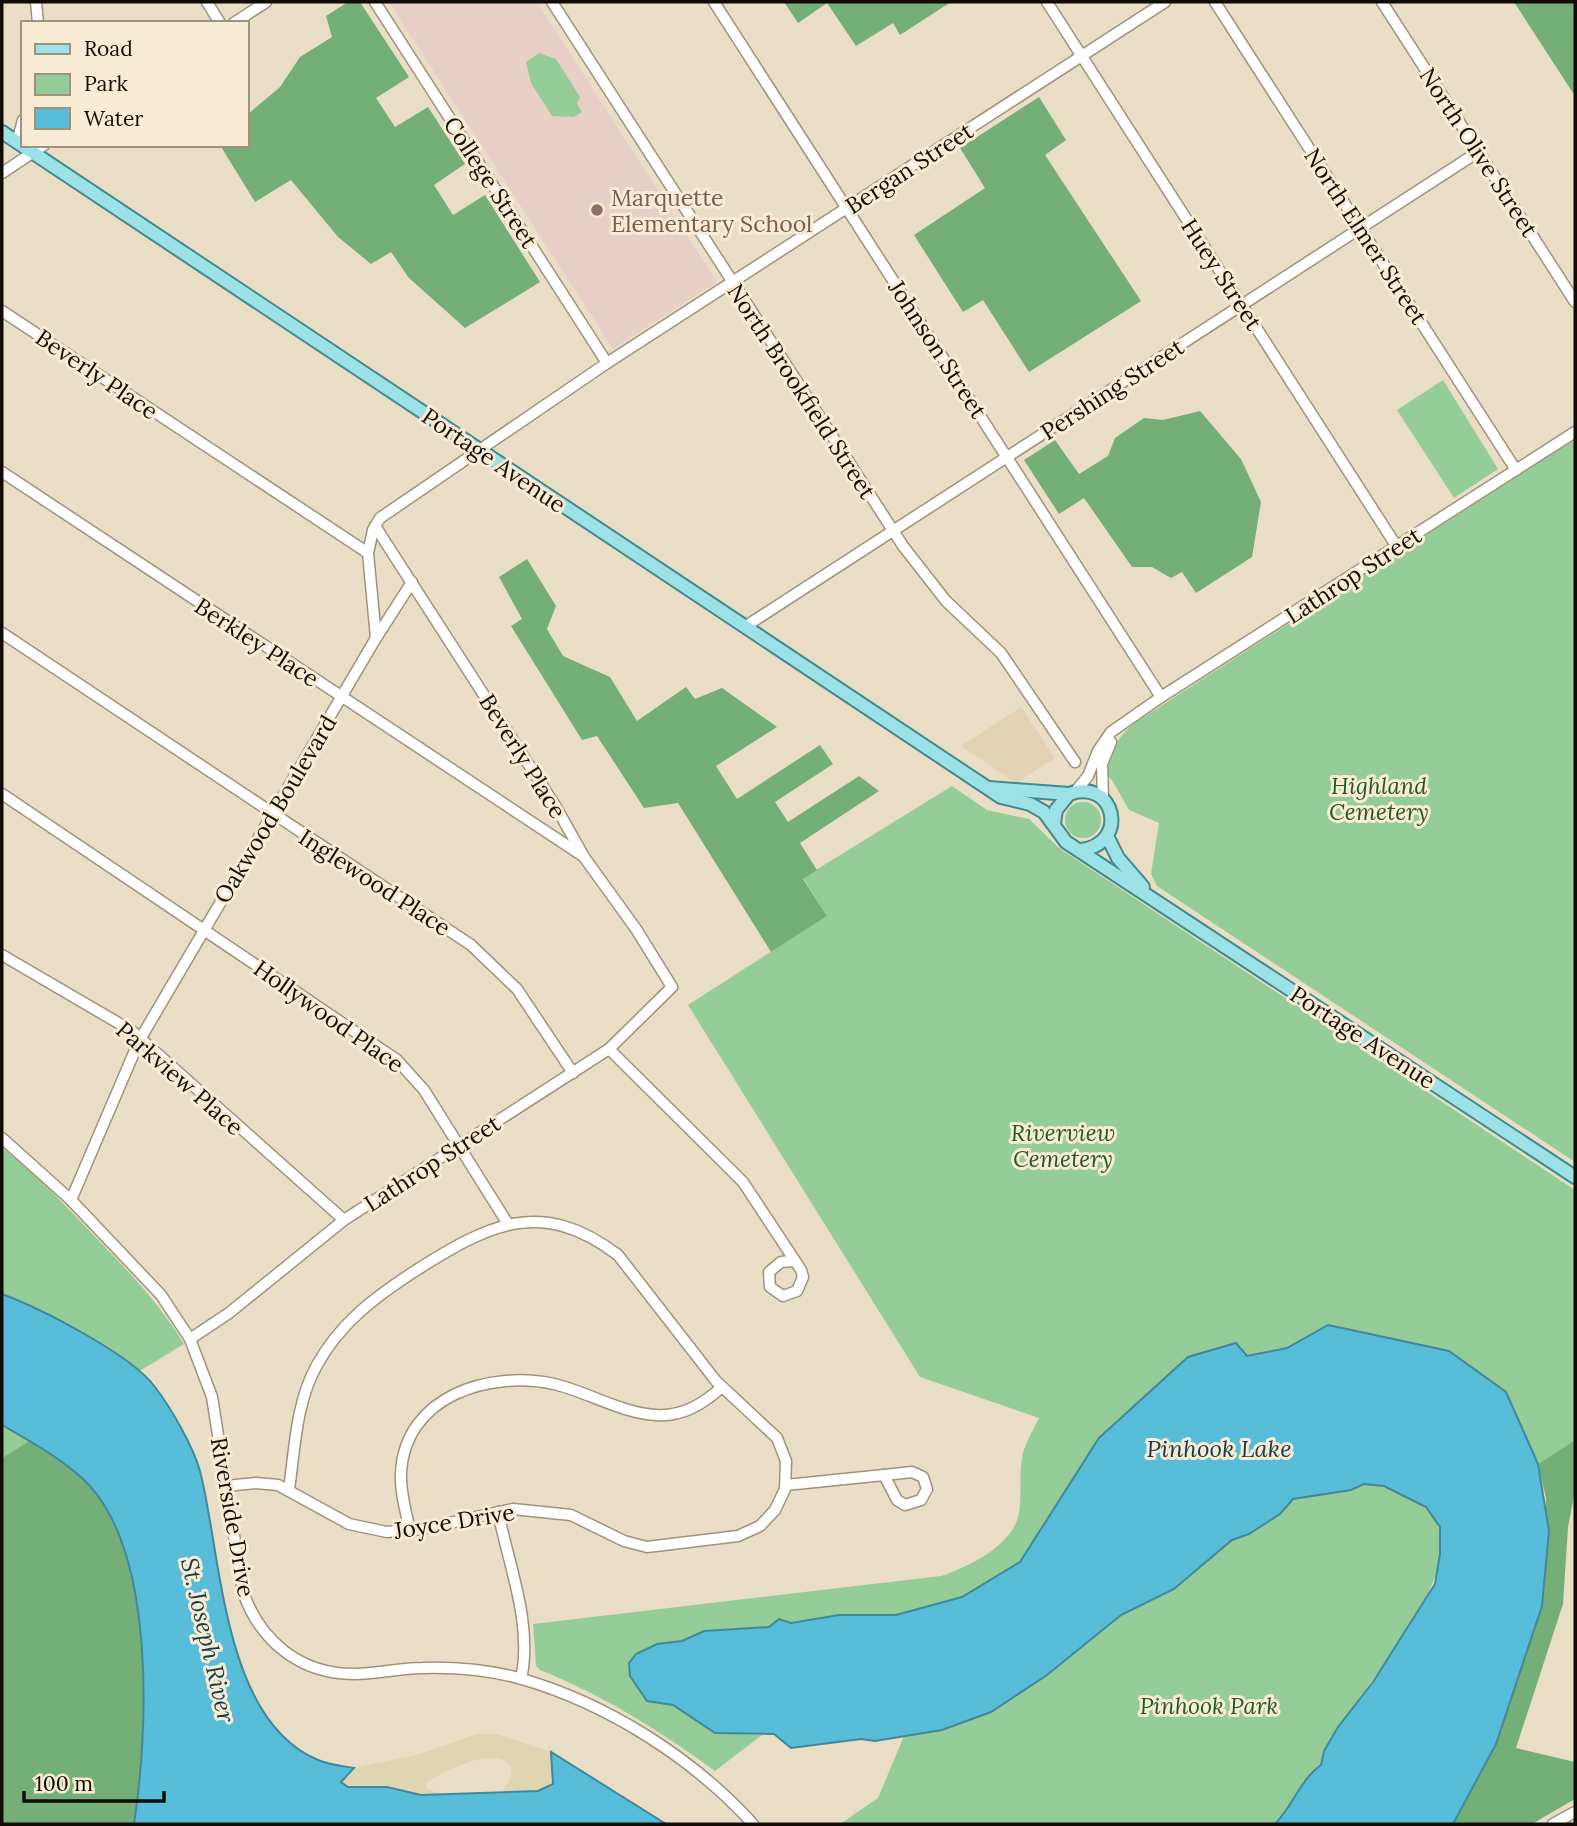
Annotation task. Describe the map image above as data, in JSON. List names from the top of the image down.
{
  "streets": {
    "main road": ["Portage Avenue"],
    "street": [
      "North Olive Street",
      "Bergan Street",
      "College Street",
      "North Elmer Street",
      "Huey Street",
      "Johnson Street",
      "Beverly Place",
      "Pershing Street",
      "North Brookfield Street",
      "Lathrop Street",
      "Berkley Place",
      "Oakwood Boulevard",
      "Inglewood Place",
      "Hollywood Place",
      "Parkview Place",
      "Riverside Drive",
      "Joyce Drive"
    ]
  },
  "crossings": [
    ["North Olive Street", "Pershing Street"],
    ["Bergan Street", "College Street"],
    ["Bergan Street", "Huey Street"],
    ["Bergan Street", "Johnson Street"],
    ["Bergan Street", "North Brookfield Street"],
    ["Bergan Street", "Portage Avenue"],
    ["North Elmer Street", "Pershing Street"],
    ["North Elmer Street", "Lathrop Street"],
    ["Huey Street", "Pershing Street"],
    ["Huey Street", "Lathrop Street"],
    ["Johnson Street", "Pershing Street"],
    ["Johnson Street", "Lathrop Street"],
    ["Beverly Place", "Lathrop Street"],
    ["Beverly Place", "Berkley Place"],
    ["Pershing Street", "North Brookfield Street"],
    ["Pershing Street", "Portage Avenue"],
    ["Portage Avenue", "Lathrop Street"],
    ["Lathrop Street", "Inglewood Place"],
    ["Lathrop Street", "Hollywood Place"],
    ["Lathrop Street", "Parkview Place"],
    ["Lathrop Street", "Riverside Drive"],
    ["Berkley Place", "Oakwood Boulevard"],
    ["Oakwood Boulevard", "Inglewood Place"],
    ["Oakwood Boulevard", "Hollywood Place"],
    ["Oakwood Boulevard", "Parkview Place"],
    ["Oakwood Boulevard", "Riverside Drive"],
    ["Riverside Drive", "Joyce Drive"]
  ],
  "water": ["Pinhook Lake", "St. Joseph River"],
  "parks": ["Highland Cemetery", "Riverview Cemetery", "Pinhook Park"],
  "places": ["Marquette Elementary School"],
  "legend": ["Road", "Park", "Water"],
  "scale_bar": "100 m"
}
